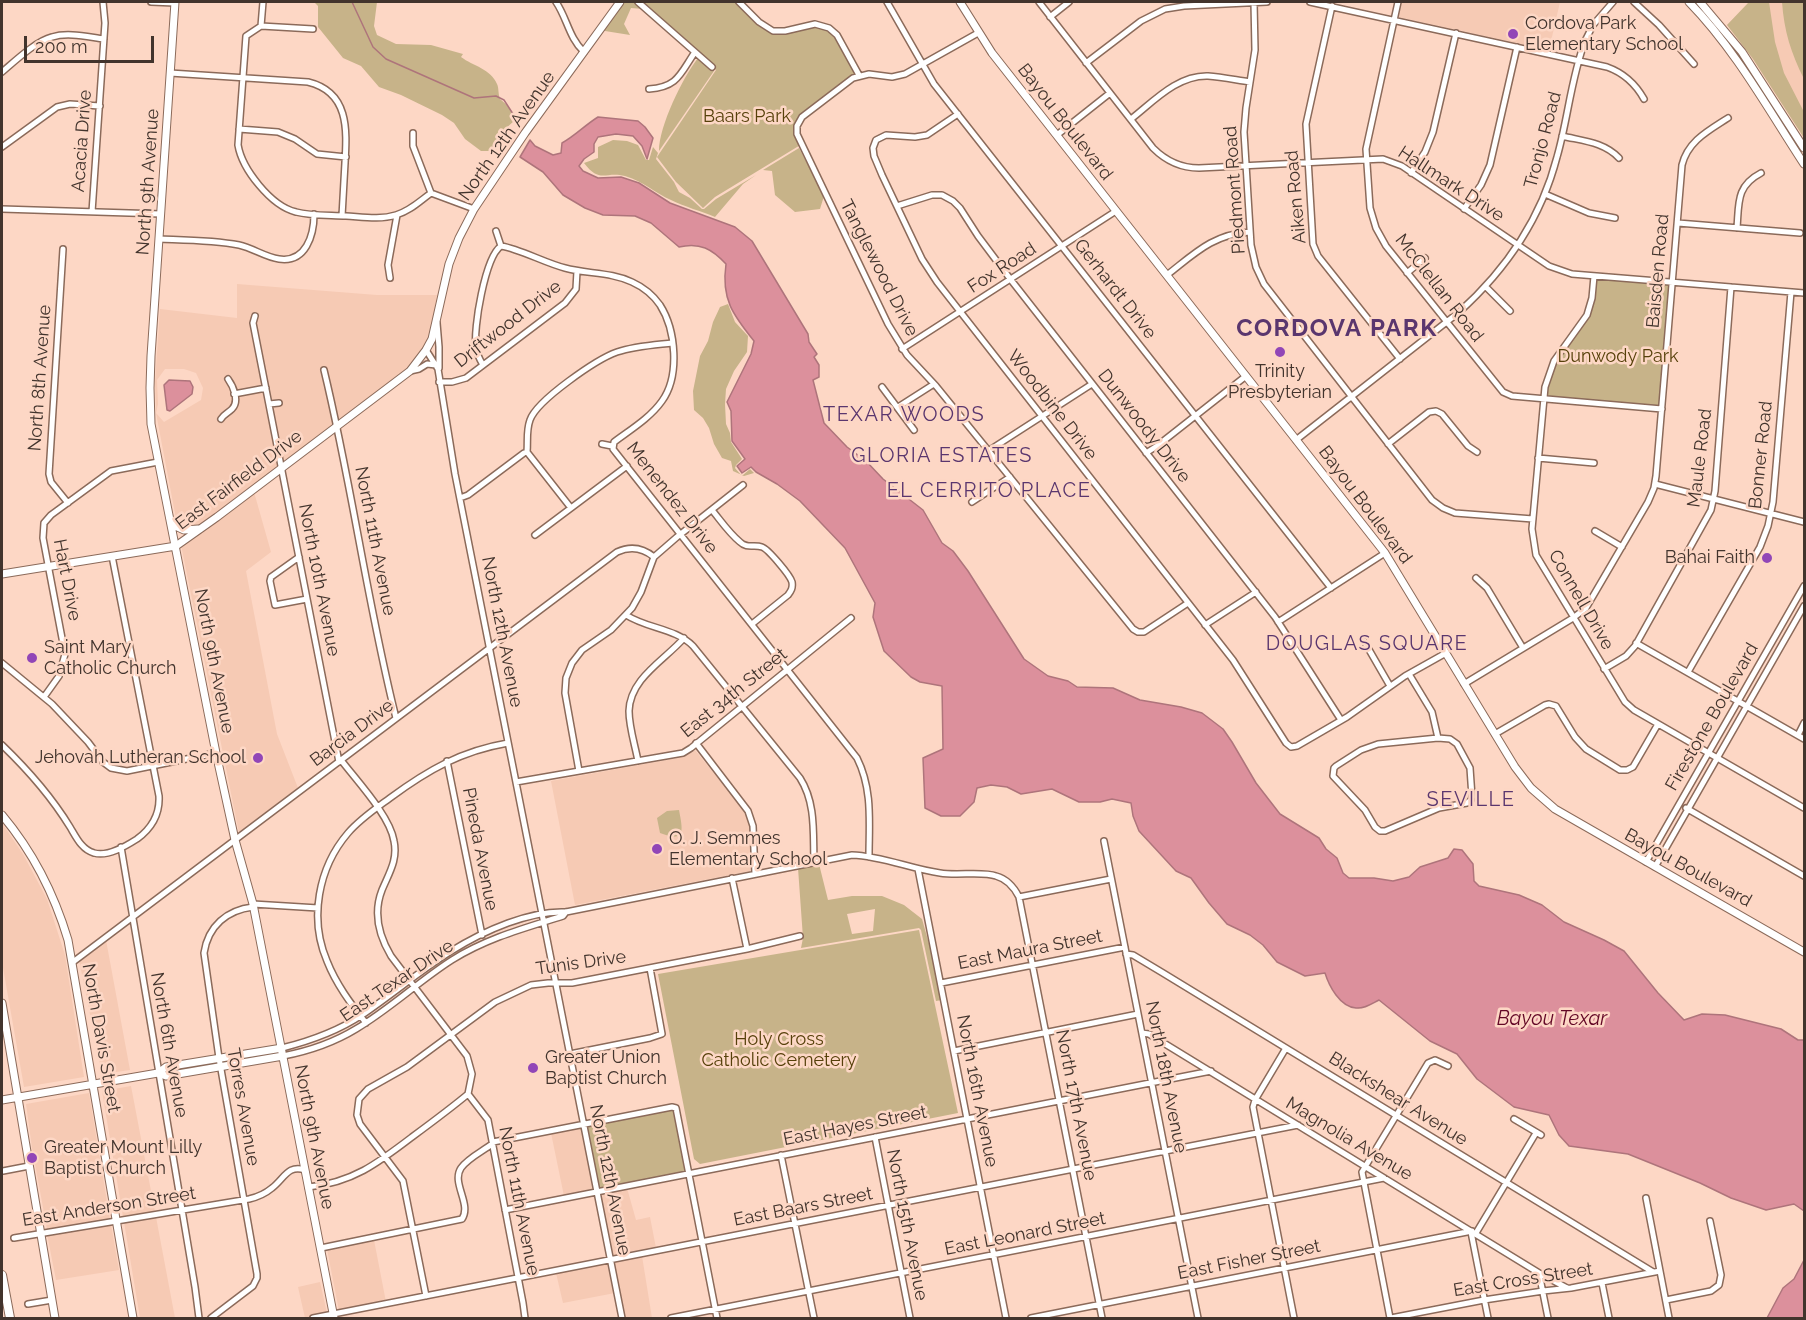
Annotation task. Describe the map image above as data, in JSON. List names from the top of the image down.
{
  "streets": {
    "main road": [
      "Bayou Boulevard",
      "North 12th Avenue",
      "North 9th Avenue",
      "East Fairfield Drive",
      "East Texar Drive",
      "North Davis Street"
    ],
    "street": [
      "Tronjo Road",
      "Acacia Drive",
      "Hallmark Drive",
      "Piedmont Road",
      "Aiken Road",
      "Tanglewood Drive",
      "Fox Road",
      "Baisden Road",
      "McClellan Road",
      "Gerhardt Drive",
      "Driftwood Drive",
      "North 8th Avenue",
      "Woodbine Drive",
      "Dunwoody Drive",
      "Bonner Road",
      "Maule Road",
      "Menendez Drive",
      "North 11th Avenue",
      "Hart Drive",
      "North 10th Avenue",
      "Connell Drive",
      "East 34th Street",
      "Firestone Boulevard",
      "Barcia Drive",
      "Pineda Avenue",
      "East Maura Street",
      "Tunis Drive",
      "North 6th Avenue",
      "North 18th Avenue",
      "North 16th Avenue",
      "Blackshear Avenue",
      "North 17th Avenue",
      "Torres Avenue",
      "East Hayes Street",
      "Magnolia Avenue",
      "East Anderson Street",
      "East Baars Street",
      "North 15th Avenue",
      "East Leonard Street",
      "East Fisher Street",
      "East Cross Street"
    ]
  },
  "crossings": [
    ["Bayou Boulevard", "Tronjo Road"],
    ["Bayou Boulevard", "Fox Road"],
    ["Bayou Boulevard", "Baisden Road"],
    ["Bayou Boulevard", "Firestone Boulevard"],
    ["North 12th Avenue", "Driftwood Drive"],
    ["North 12th Avenue", "East Fairfield Drive"],
    ["North 12th Avenue", "East 34th Street"],
    ["North 12th Avenue", "Barcia Drive"],
    ["North 12th Avenue", "Tunis Drive"],
    ["North 12th Avenue", "East Texar Drive"],
    ["North 12th Avenue", "East Hayes Street"],
    ["North 12th Avenue", "East Baars Street"],
    ["Tronjo Road", "Hallmark Drive"],
    ["Tronjo Road", "Piedmont Road"],
    ["Tronjo Road", "Aiken Road"],
    ["Tronjo Road", "McClellan Road"],
    ["North 9th Avenue", "East Fairfield Drive"],
    ["North 9th Avenue", "Hart Drive"],
    ["North 9th Avenue", "Barcia Drive"],
    ["North 9th Avenue", "East Texar Drive"],
    ["North 9th Avenue", "Torres Avenue"],
    ["North 9th Avenue", "East Anderson Street"],
    ["North 9th Avenue", "East Baars Street"],
    ["Hallmark Drive", "Piedmont Road"],
    ["Hallmark Drive", "Aiken Road"],
    ["Hallmark Drive", "Baisden Road"],
    ["Hallmark Drive", "McClellan Road"],
    ["Hallmark Drive", "Bonner Road"],
    ["Hallmark Drive", "Maule Road"],
    ["Hallmark Drive", "Connell Drive"],
    ["Piedmont Road", "Connell Drive"],
    ["Tanglewood Drive", "Fox Road"],
    ["Tanglewood Drive", "Woodbine Drive"],
    ["Fox Road", "Gerhardt Drive"],
    ["Fox Road", "Woodbine Drive"],
    ["Fox Road", "Dunwoody Drive"],
    ["Baisden Road", "McClellan Road"],
    ["Baisden Road", "Connell Drive"],
    ["McClellan Road", "Connell Drive"],
    ["Gerhardt Drive", "Woodbine Drive"],
    ["Driftwood Drive", "Menendez Drive"],
    ["North 8th Avenue", "Hart Drive"],
    ["Woodbine Drive", "Dunwoody Drive"],
    ["Maule Road", "Connell Drive"],
    ["East Fairfield Drive", "North 11th Avenue"],
    ["East Fairfield Drive", "Hart Drive"],
    ["East Fairfield Drive", "North 10th Avenue"],
    ["Menendez Drive", "East 34th Street"],
    ["North 11th Avenue", "Barcia Drive"],
    ["North 11th Avenue", "East Hayes Street"],
    ["North 11th Avenue", "East Baars Street"],
    ["North 10th Avenue", "Barcia Drive"],
    ["Connell Drive", "Firestone Boulevard"],
    ["Barcia Drive", "North Davis Street"],
    ["Barcia Drive", "North 6th Avenue"],
    ["Pineda Avenue", "East Texar Drive"],
    ["East Maura Street", "North 18th Avenue"],
    ["East Maura Street", "North 16th Avenue"],
    ["East Maura Street", "North 17th Avenue"],
    ["East Texar Drive", "North Davis Street"],
    ["East Texar Drive", "North 6th Avenue"],
    ["East Texar Drive", "Torres Avenue"],
    ["North Davis Street", "East Anderson Street"],
    ["North 6th Avenue", "East Anderson Street"],
    ["North 18th Avenue", "Blackshear Avenue"],
    ["North 18th Avenue", "East Hayes Street"],
    ["North 18th Avenue", "Magnolia Avenue"],
    ["North 18th Avenue", "East Baars Street"],
    ["North 18th Avenue", "East Leonard Street"],
    ["North 18th Avenue", "East Fisher Street"],
    ["North 16th Avenue", "East Hayes Street"],
    ["North 16th Avenue", "East Baars Street"],
    ["North 16th Avenue", "East Leonard Street"],
    ["Blackshear Avenue", "East Cross Street"],
    ["North 17th Avenue", "East Hayes Street"],
    ["North 17th Avenue", "East Baars Street"],
    ["North 17th Avenue", "East Leonard Street"],
    ["North 17th Avenue", "East Fisher Street"],
    ["Torres Avenue", "East Anderson Street"],
    ["East Hayes Street", "Magnolia Avenue"],
    ["East Hayes Street", "North 15th Avenue"],
    ["Magnolia Avenue", "East Baars Street"],
    ["Magnolia Avenue", "East Leonard Street"],
    ["Magnolia Avenue", "East Fisher Street"],
    ["Magnolia Avenue", "East Cross Street"],
    ["East Baars Street", "North 15th Avenue"],
    ["North 15th Avenue", "East Leonard Street"]
  ],
  "districts": [
    "CORDOVA PARK",
    "TEXAR WOODS",
    "GLORIA ESTATES",
    "EL CERRITO PLACE",
    "DOUGLAS SQUARE",
    "SEVILLE"
  ],
  "water": ["Bayou Texar"],
  "parks": ["Baars Park", "Dunwody Park", "Holy Cross Catholic Cemetery"],
  "places": [
    "Cordova Park Elementary School",
    "Trinity Presbyterian",
    "Bahai Faith",
    "Saint Mary Catholic Church",
    "Jehovah Lutheran School",
    "O. J. Semmes Elementary School",
    "Greater Union Baptist Church",
    "Greater Mount Lilly Baptist Church"
  ],
  "scale_bar": "200 m"
}
